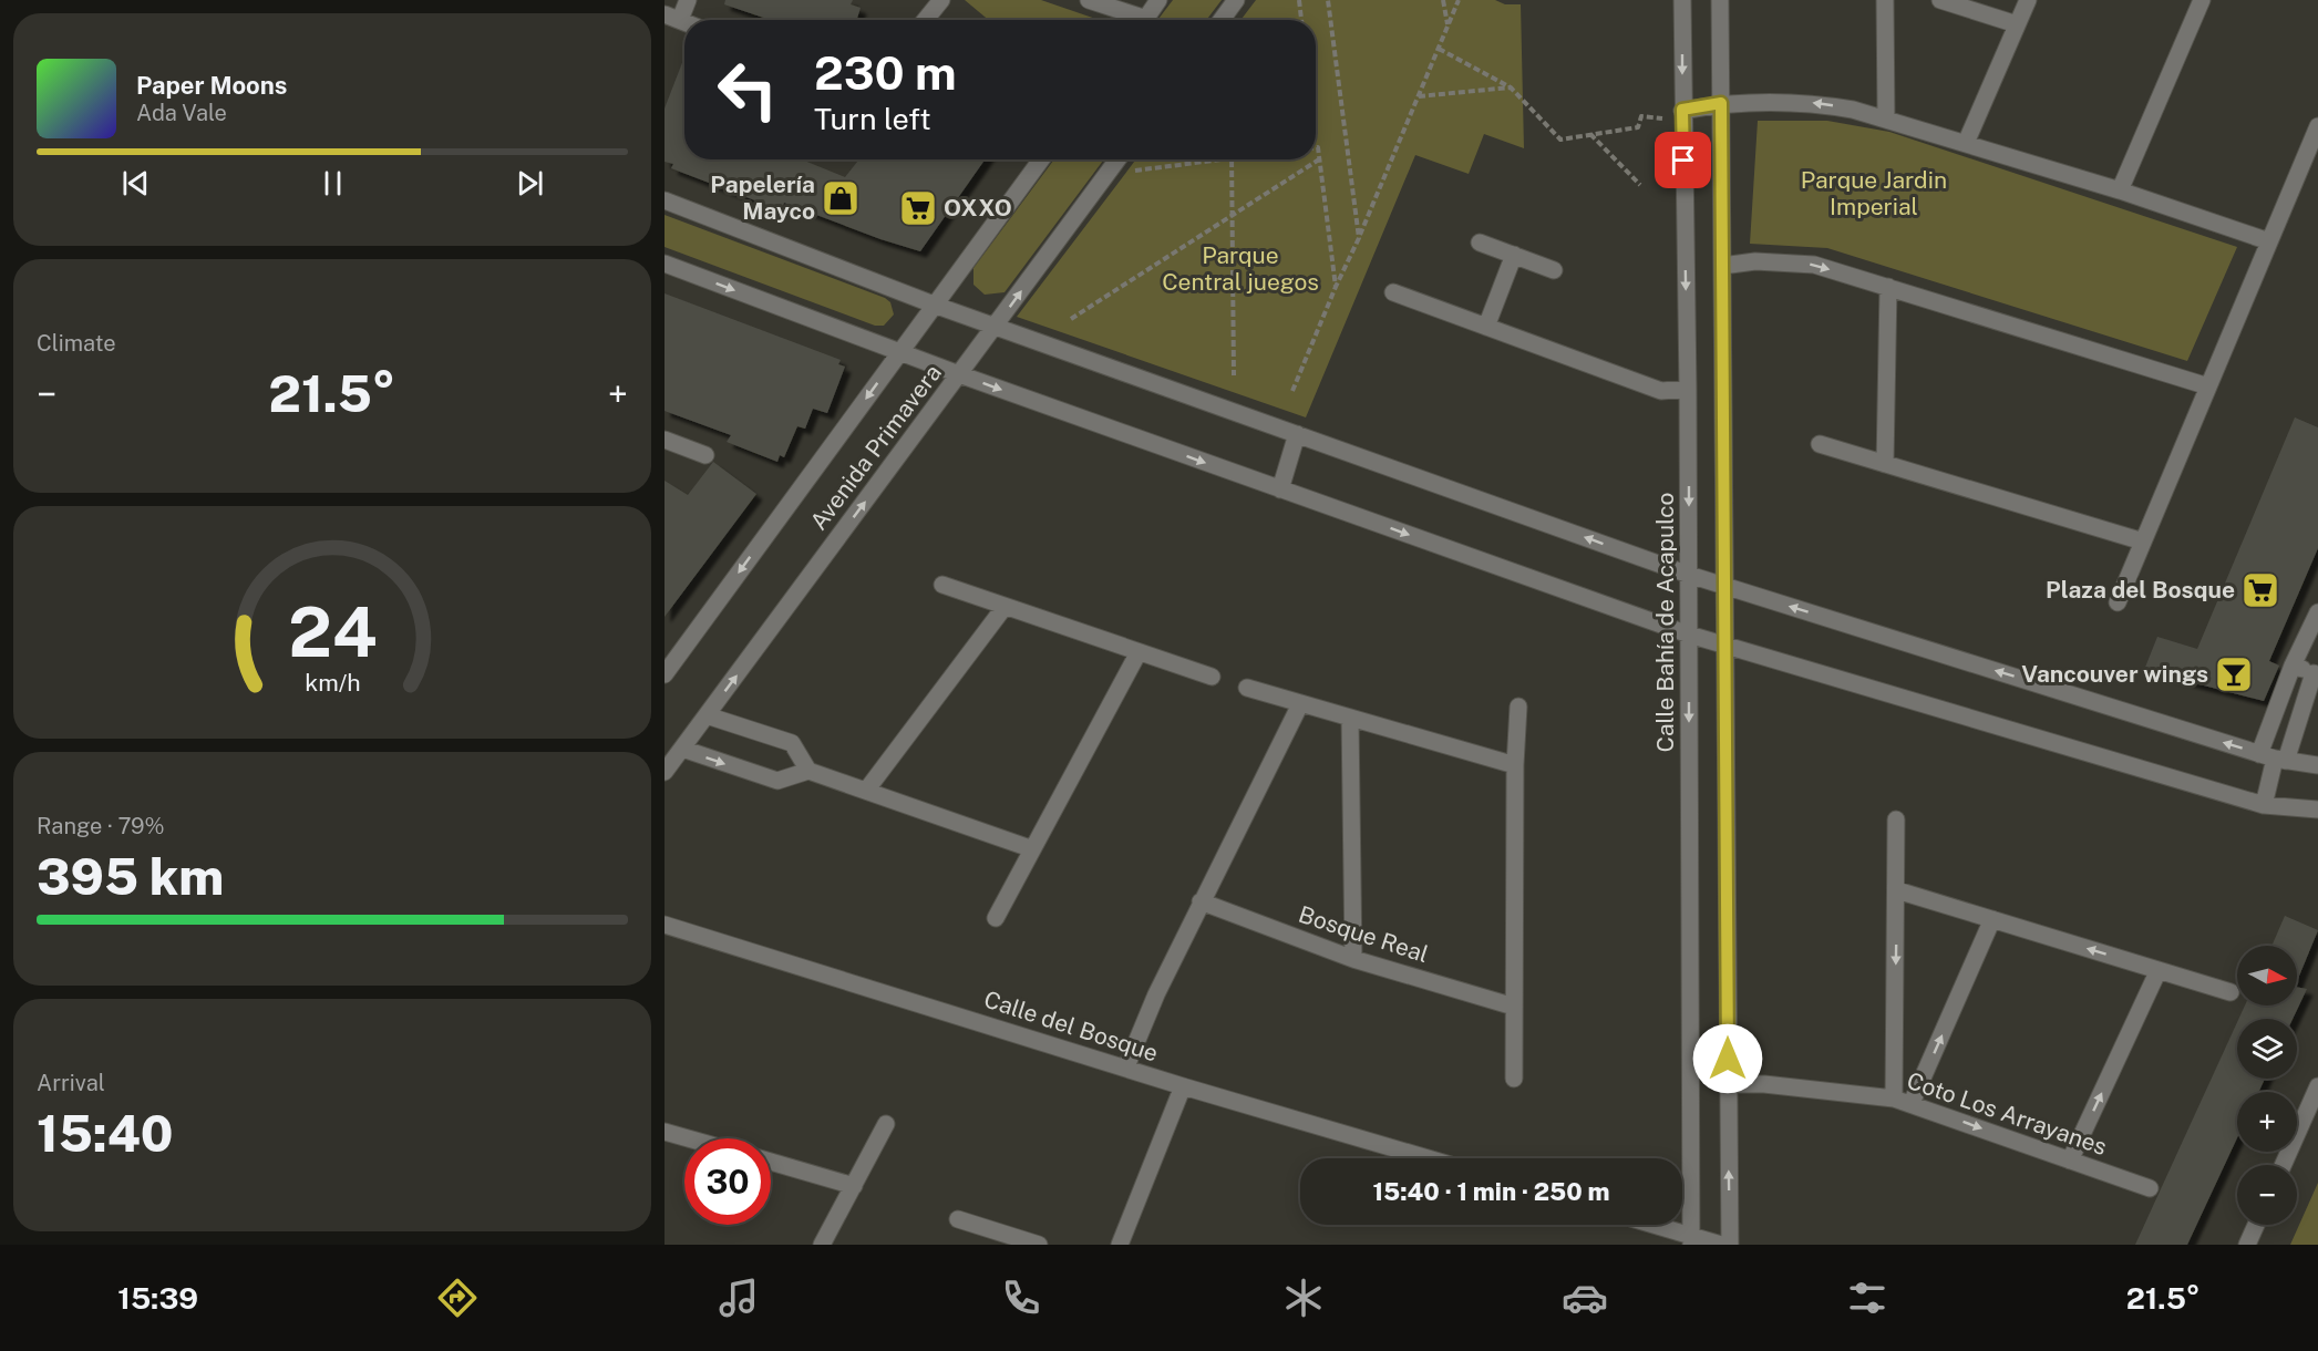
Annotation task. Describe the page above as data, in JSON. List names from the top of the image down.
{
  "streets": {
    "street": [
      "Avenida Primavera",
      "Calle Bahía de Acapulco",
      "Bosque Real",
      "Calle del Bosque",
      "Coto Los Arrayanes"
    ]
  },
  "one_way": ["Coto Los Arrayanes"],
  "parks": ["Parque Jardin Imperial", "Parque Central juegos"],
  "places": {
    "shop": ["Papelería Mayco"],
    "supermarket": ["OXXO", "Plaza del Bosque"],
    "bar": ["Vancouver wings"]
  },
  "north": "right",
  "page": {
    "turn": ["230 m", "Turn left"],
    "song": ["Paper Moons", "Ada Vale"],
    "tile": [
      "Climate",
      ["Range · 79%", "395 km"],
      ["Arrival", "15:40"]
    ],
    "heat": ["−", "21.5°", "+"],
    "map_buttons": ["+", "−"],
    "limit": "30",
    "trip": "15:40 · 1 min · 250 m",
    "tabs": ["15:39", "21.5°"],
    "gauge": ["24", "km/h"]
  }
}
